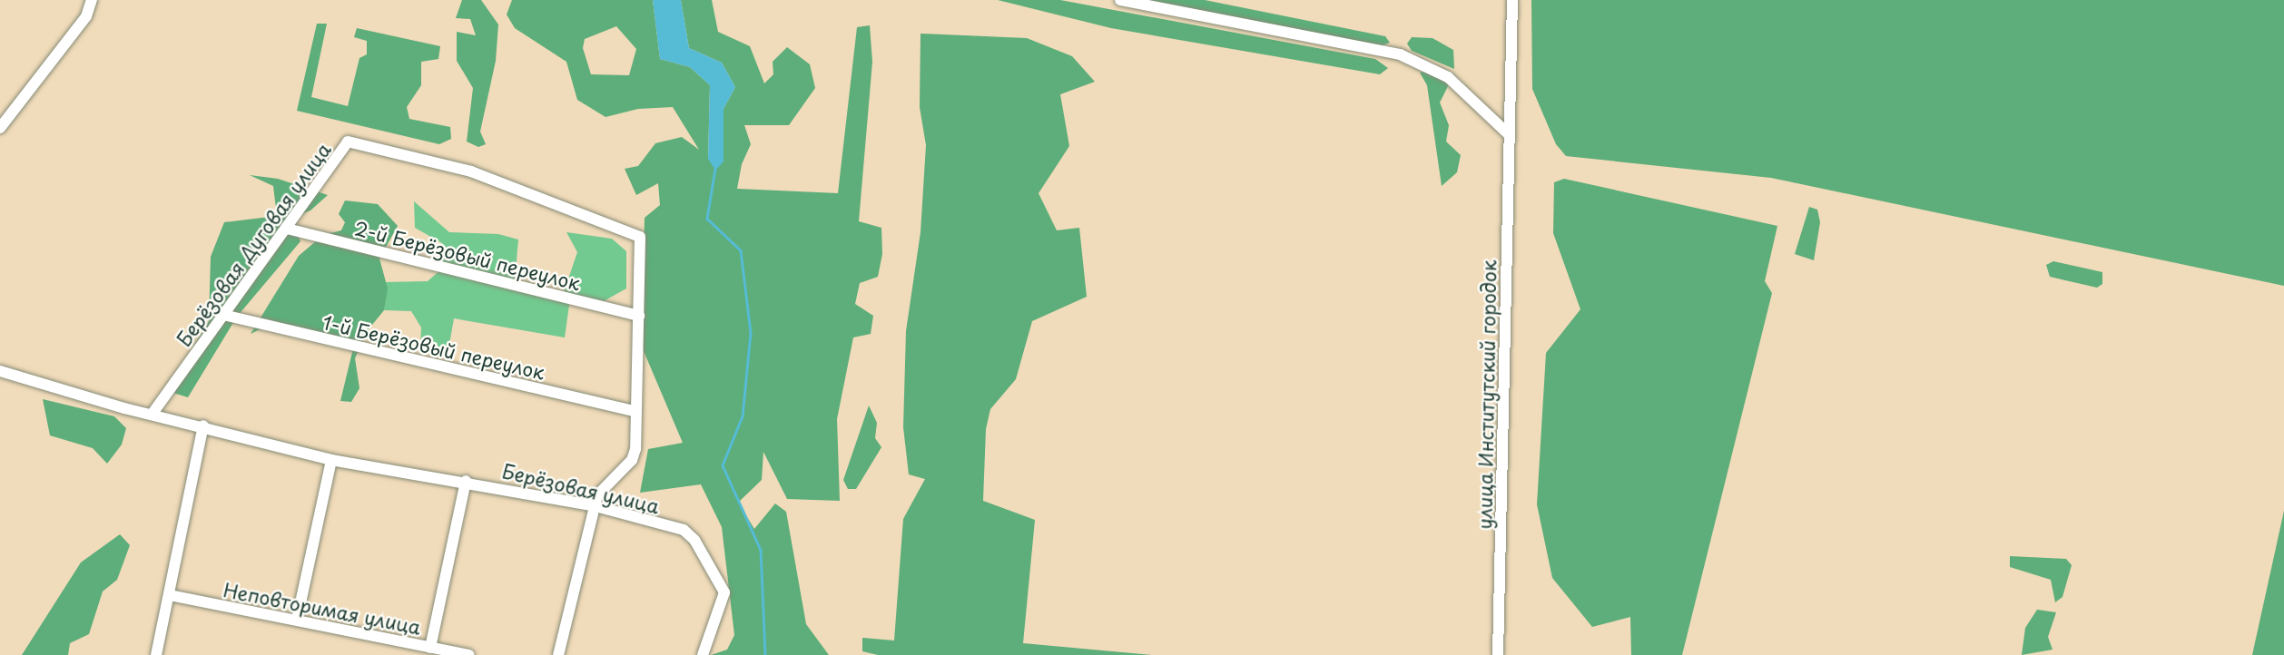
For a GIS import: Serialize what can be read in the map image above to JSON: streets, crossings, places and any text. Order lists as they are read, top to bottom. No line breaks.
{"streets":{"street":["Берёзовая Дуговая улица","2-й Берёзовый переулок","1-й Берёзовый переулок","улица Институтский городок","Берёзовая улица","Неповторимая улица"]},"crossings":[["Берёзовая Дуговая улица","2-й Берёзовый переулок"],["Берёзовая Дуговая улица","1-й Берёзовый переулок"],["Берёзовая Дуговая улица","Берёзовая улица"]]}
